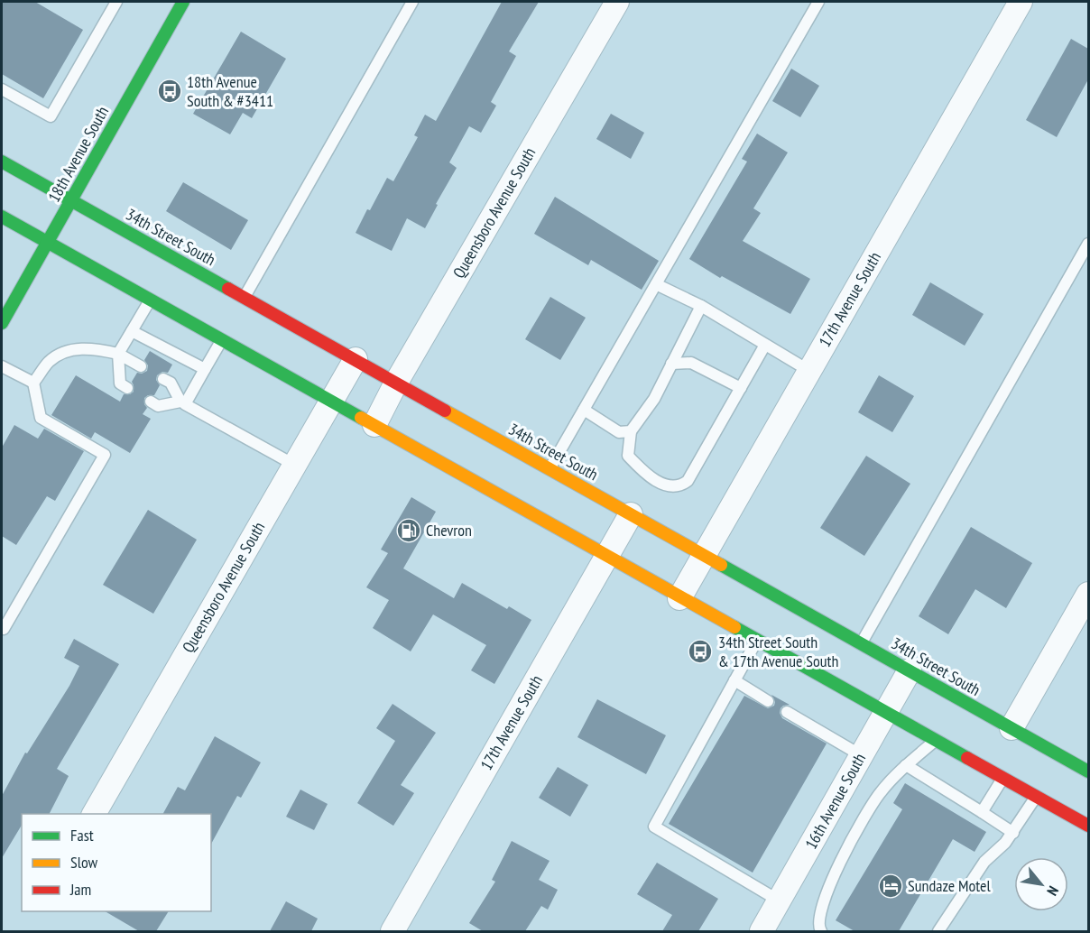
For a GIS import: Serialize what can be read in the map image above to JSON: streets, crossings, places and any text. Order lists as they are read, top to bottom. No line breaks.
{"streets":{"main road":["18th Avenue South","34th Street South"],"street":["Queensboro Avenue South","17th Avenue South","16th Avenue South"]},"crossings":[["18th Avenue South","34th Street South"],["Queensboro Avenue South","34th Street South"],["34th Street South","17th Avenue South"],["34th Street South","16th Avenue South"]],"places":{"bus stop":["18th Avenue South & #3411","34th Street South & 17th Avenue South"],"fuel station":["Chevron"],"hotel":["Sundaze Motel"]},"legend":["Fast","Slow","Jam"],"north":"bottom right"}
